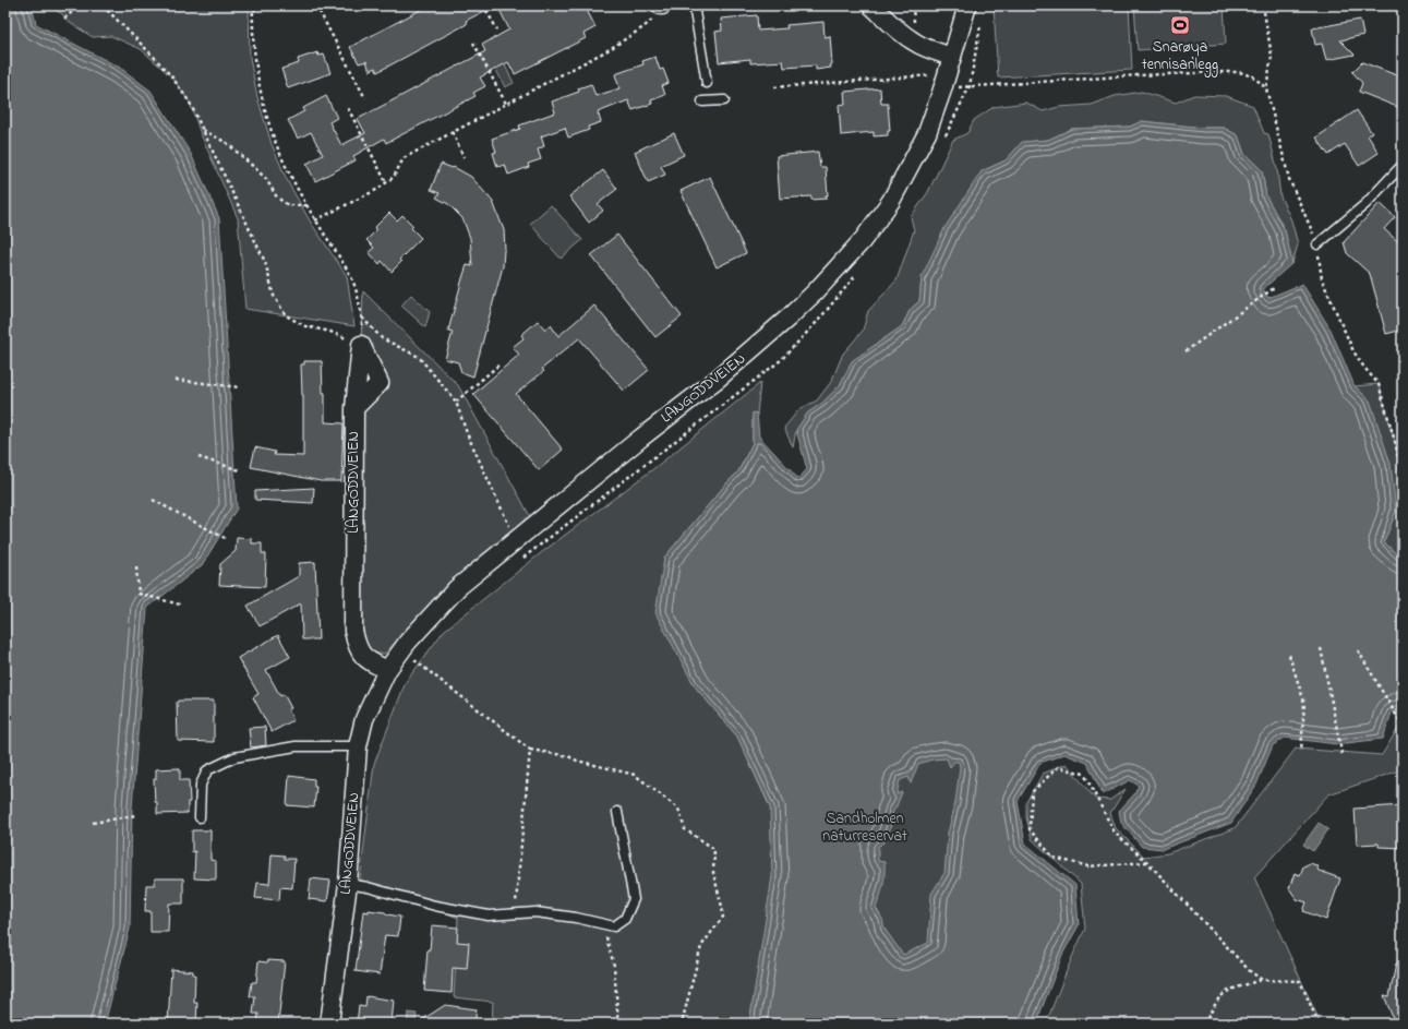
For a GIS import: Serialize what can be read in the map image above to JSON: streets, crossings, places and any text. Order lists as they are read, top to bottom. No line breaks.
{"streets":{"street":["LANGODDVEIEN"]},"parks":["Sandholmen naturreservat"],"places":{"sports":["Snarøya tennisanlegg"]}}
